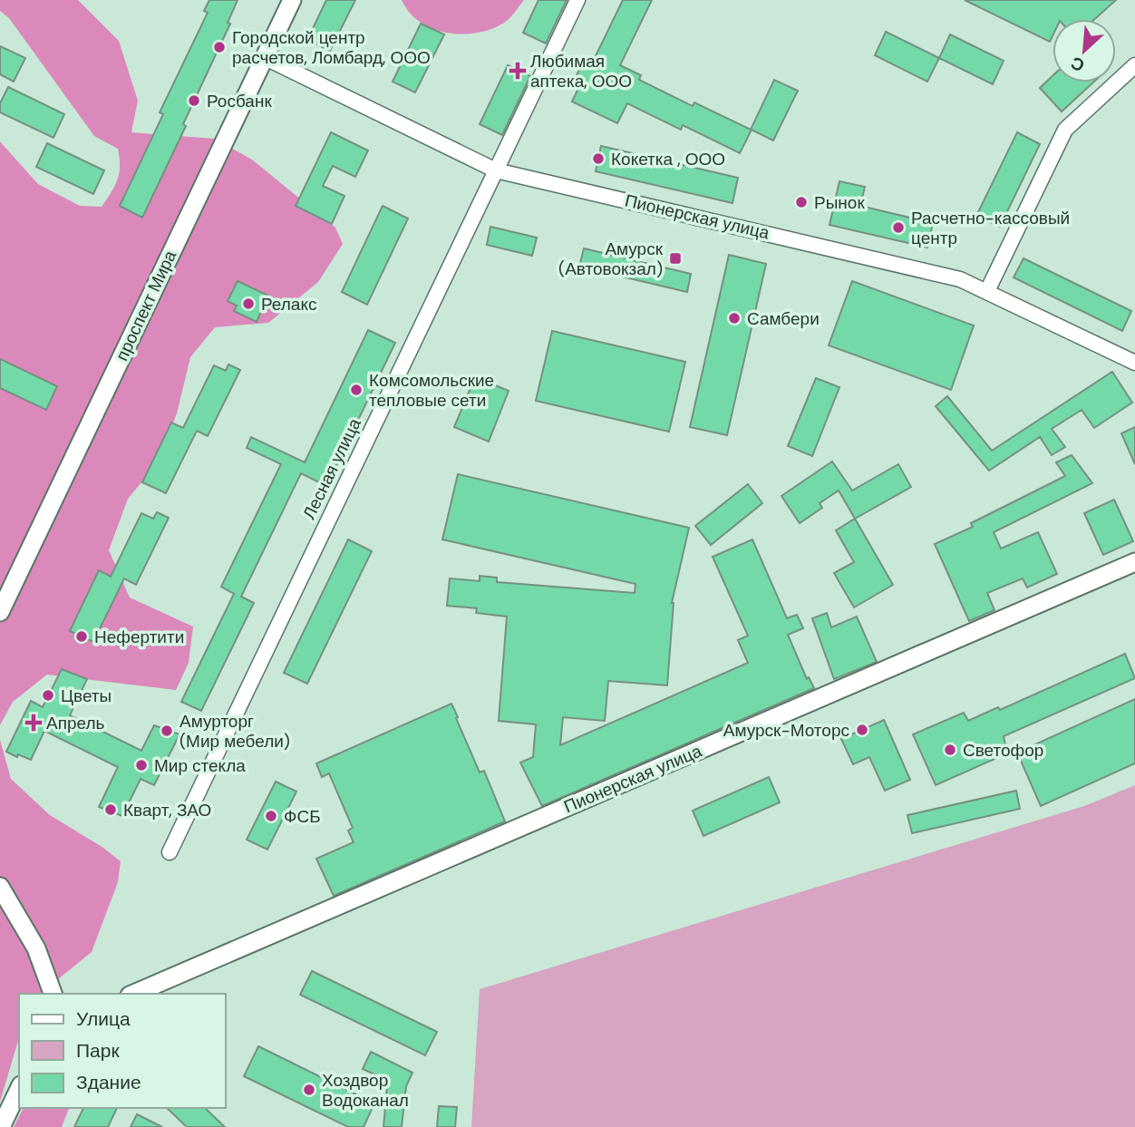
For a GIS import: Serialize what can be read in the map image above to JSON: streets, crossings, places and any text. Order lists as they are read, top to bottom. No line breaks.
{"streets":{"street":["Пионерская улица","проспект Мира","Лесная улица"]},"crossings":[["Пионерская улица","проспект Мира"],["Пионерская улица","Лесная улица"]],"places":{"other":["Городской центр расчетов, Ломбард, ООО","Росбанк","Кокетка , ООО","Рынок","Расчетно-кассовый центр","Релакс","Самбери","Комсомольские тепловые сети","Нефертити","Цветы","Амурск-Моторс","Амурторг (Мир мебели)","Светофор","Мир стекла","Кварт, ЗАО","ФСБ","Хоздвор Водоканал"],"health":["Любимая аптека, ООО","Апрель"],"transit":["Амурск (Автовокзал)"]},"legend":["Улица","Парк","Здание"],"north":"bottom left"}
